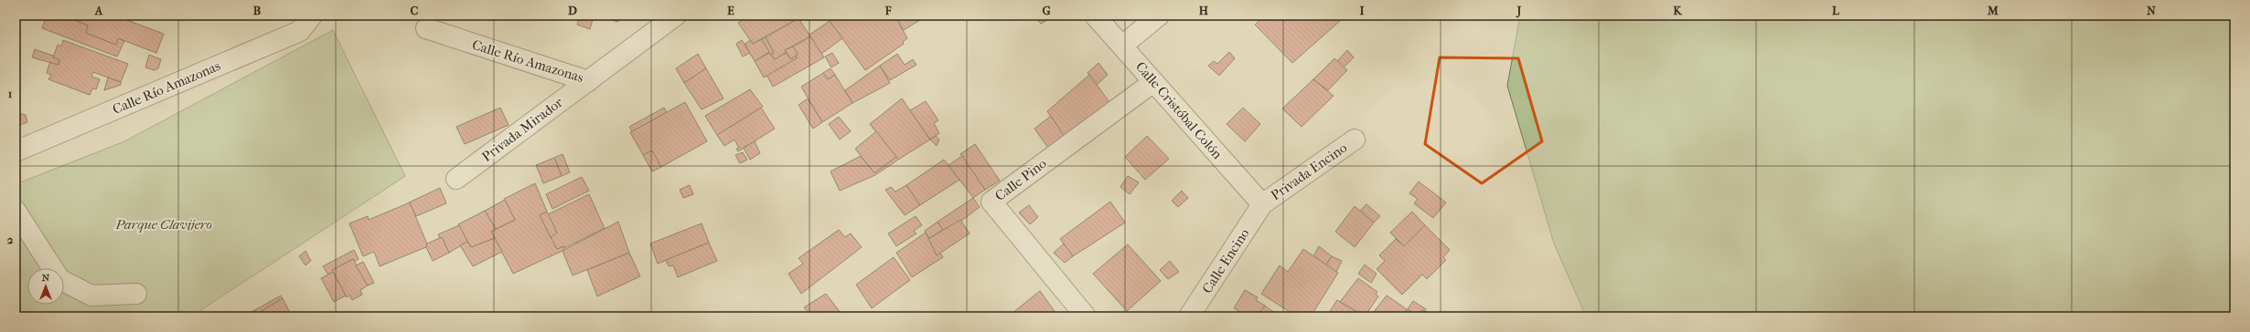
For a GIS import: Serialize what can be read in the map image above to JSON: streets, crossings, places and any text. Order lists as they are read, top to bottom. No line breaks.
{"streets":{"street":["Calle Río Amazonas","Calle Cristóbal Colón","Privada Mirador","Privada Encino","Calle Pino","Calle Encino"]},"crossings":[["Calle Río Amazonas","Privada Mirador"],["Calle Cristóbal Colón","Privada Encino"],["Calle Cristóbal Colón","Calle Pino"],["Calle Cristóbal Colón","Calle Encino"],["Privada Encino","Calle Encino"]],"parks":["Parque Clavijero"],"north":"top","grid":{"columns":["A","B","C","D","E","F","G","H","I","J","K","L","M","N"],"rows":["1","2"]}}
